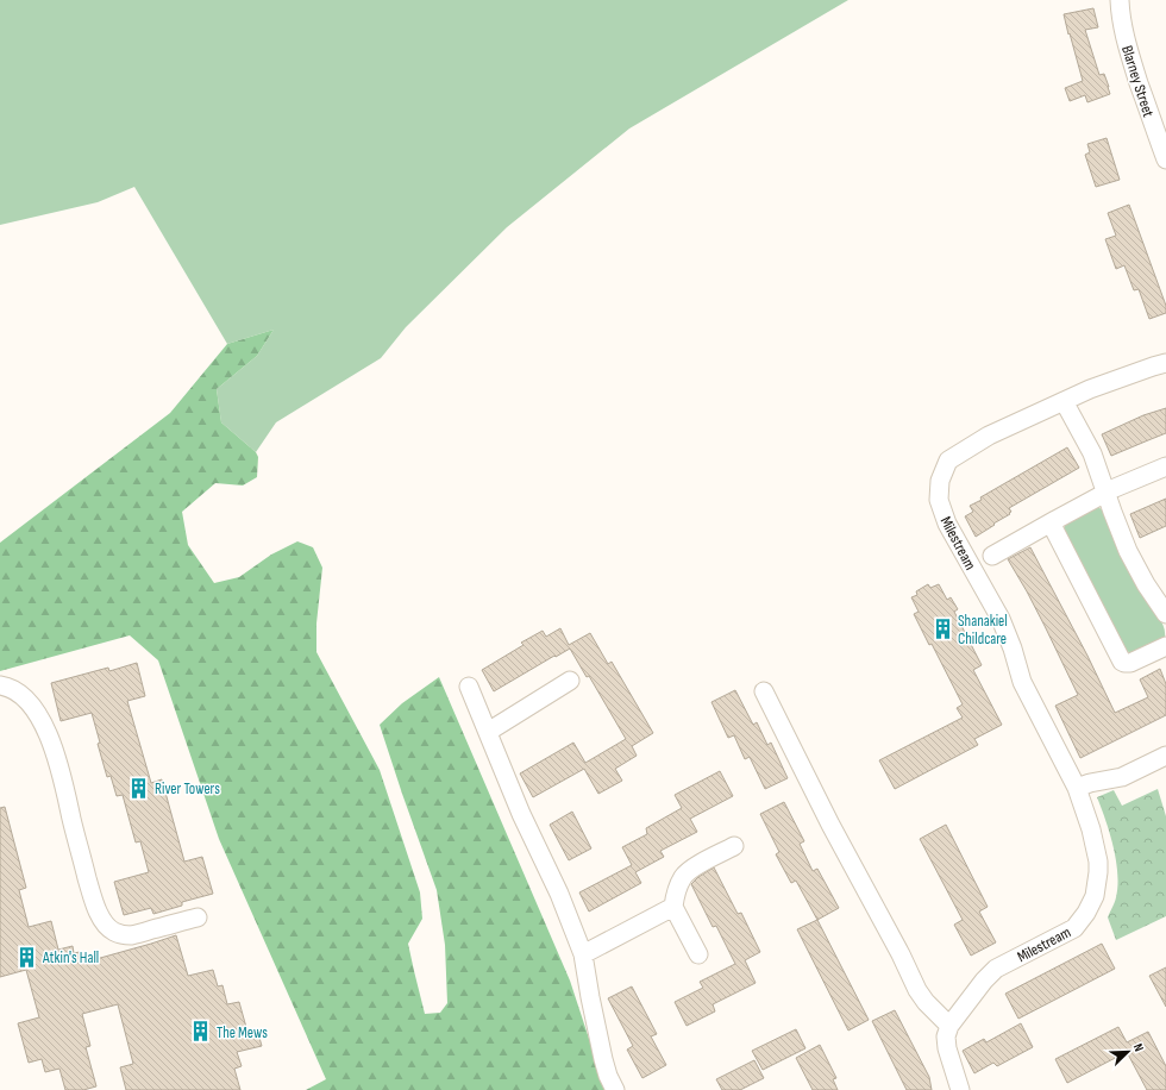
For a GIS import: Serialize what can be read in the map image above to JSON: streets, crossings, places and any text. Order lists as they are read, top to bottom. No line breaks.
{"streets":{"street":["Blarney Street","Milestream"]},"places":{"building":["Shanakiel Childcare","River Towers","Atkin's Hall","The Mews"]},"north":"top right"}
